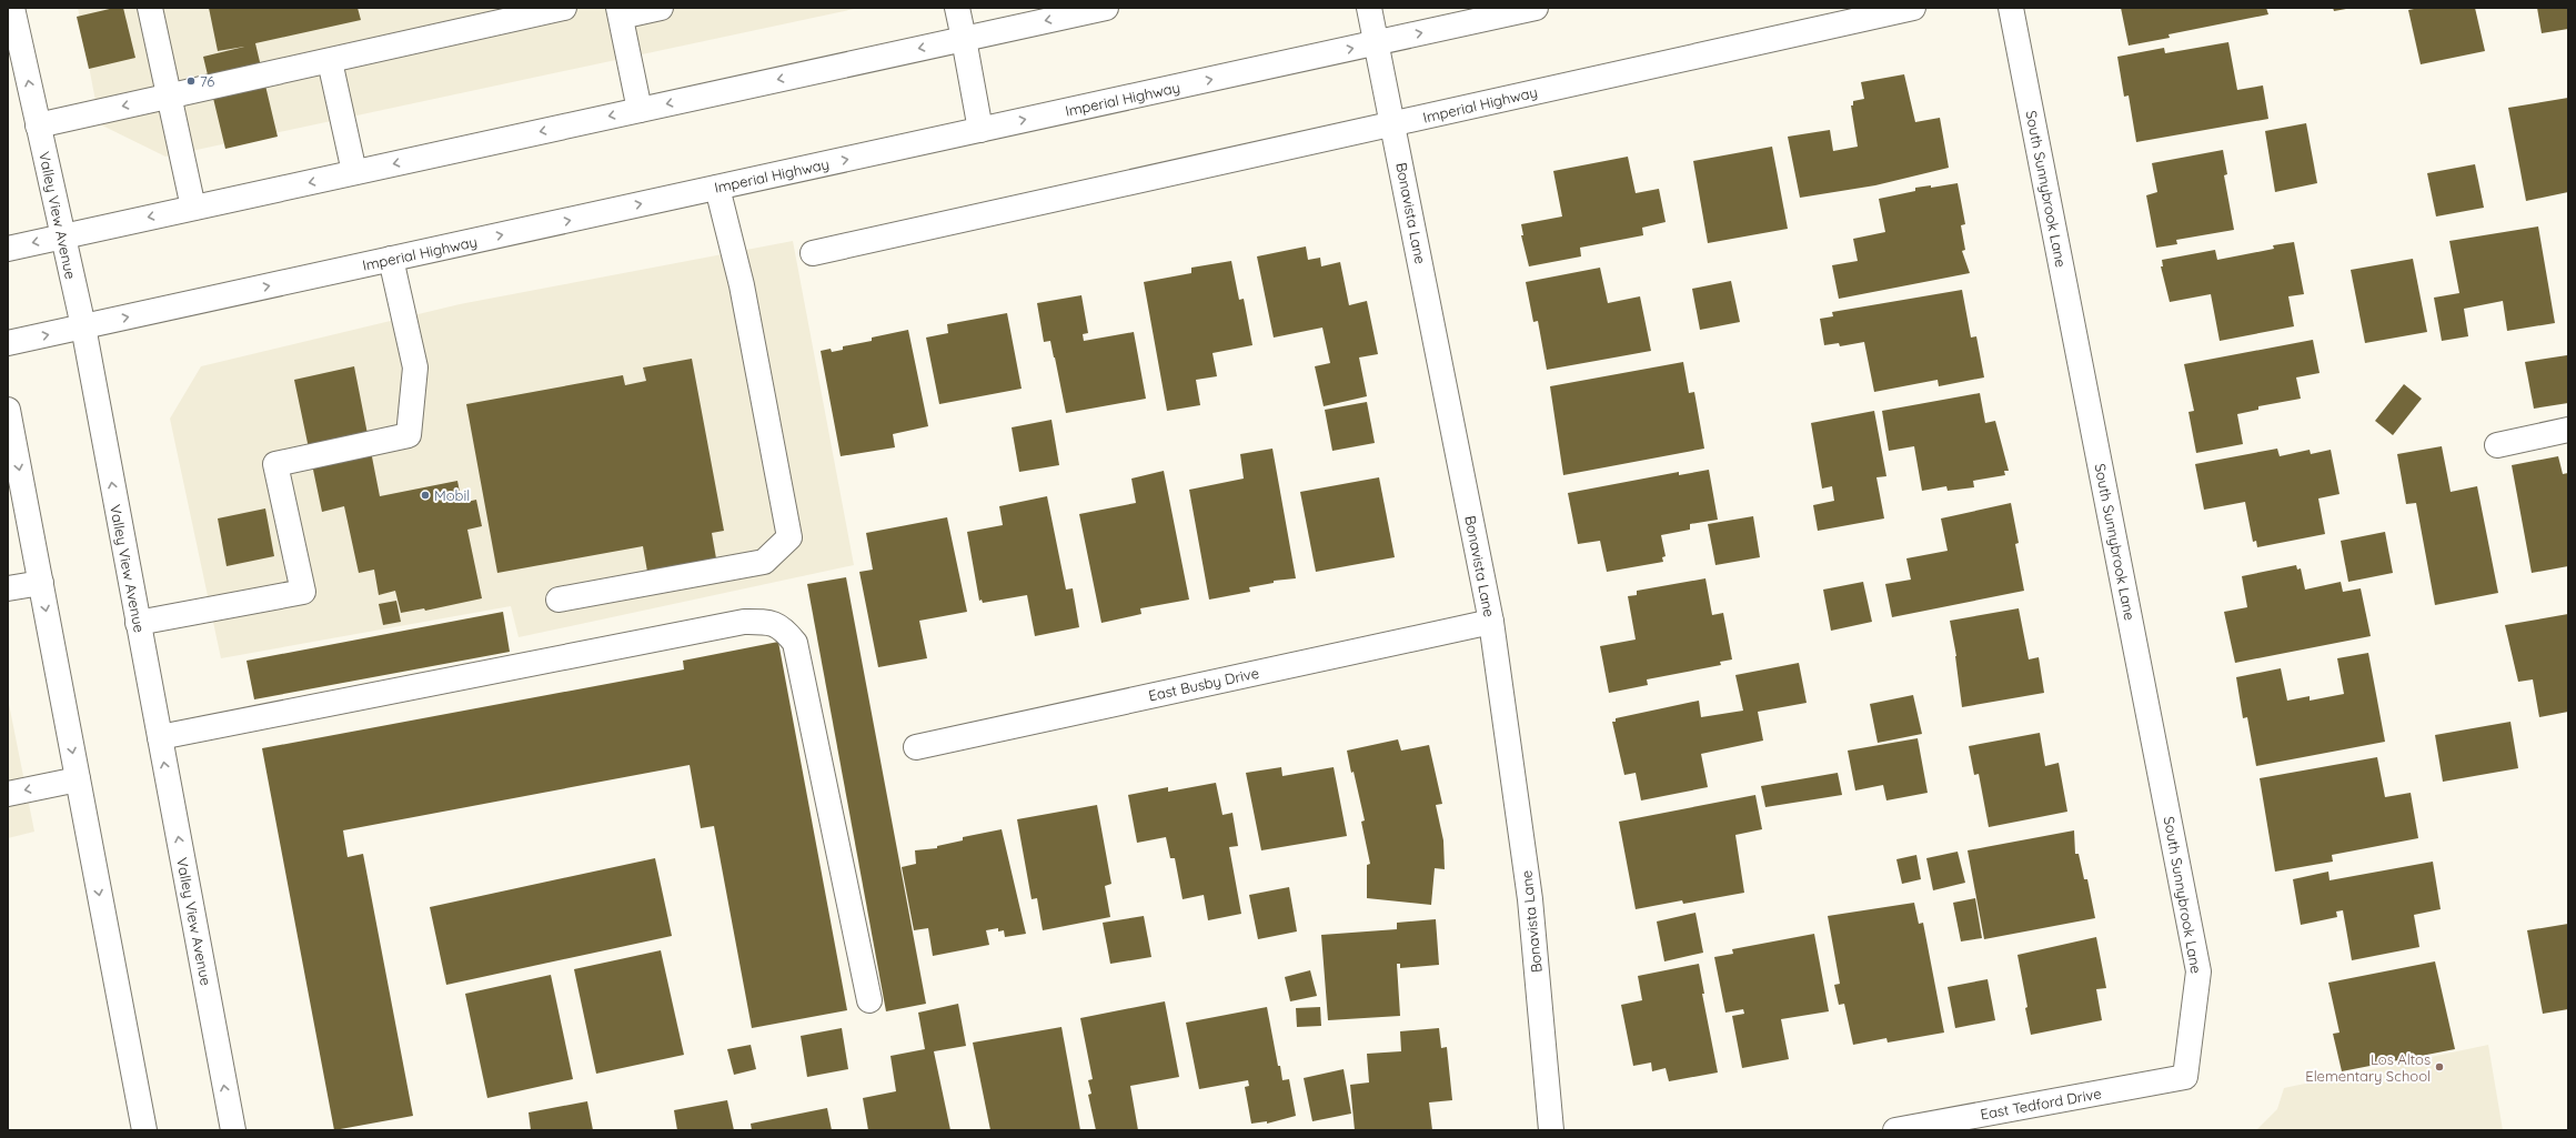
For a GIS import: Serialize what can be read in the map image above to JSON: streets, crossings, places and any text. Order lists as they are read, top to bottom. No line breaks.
{"streets":{"main road":["Imperial Highway","South Sunnybrook Lane","Bonavista Lane","Valley View Avenue","East Busby Drive","East Tedford Drive"]},"crossings":[["Imperial Highway","Bonavista Lane"],["Imperial Highway","Valley View Avenue"],["South Sunnybrook Lane","East Tedford Drive"],["Bonavista Lane","East Busby Drive"]],"places":["76","Mobil","Los Altos Elementary School"]}
